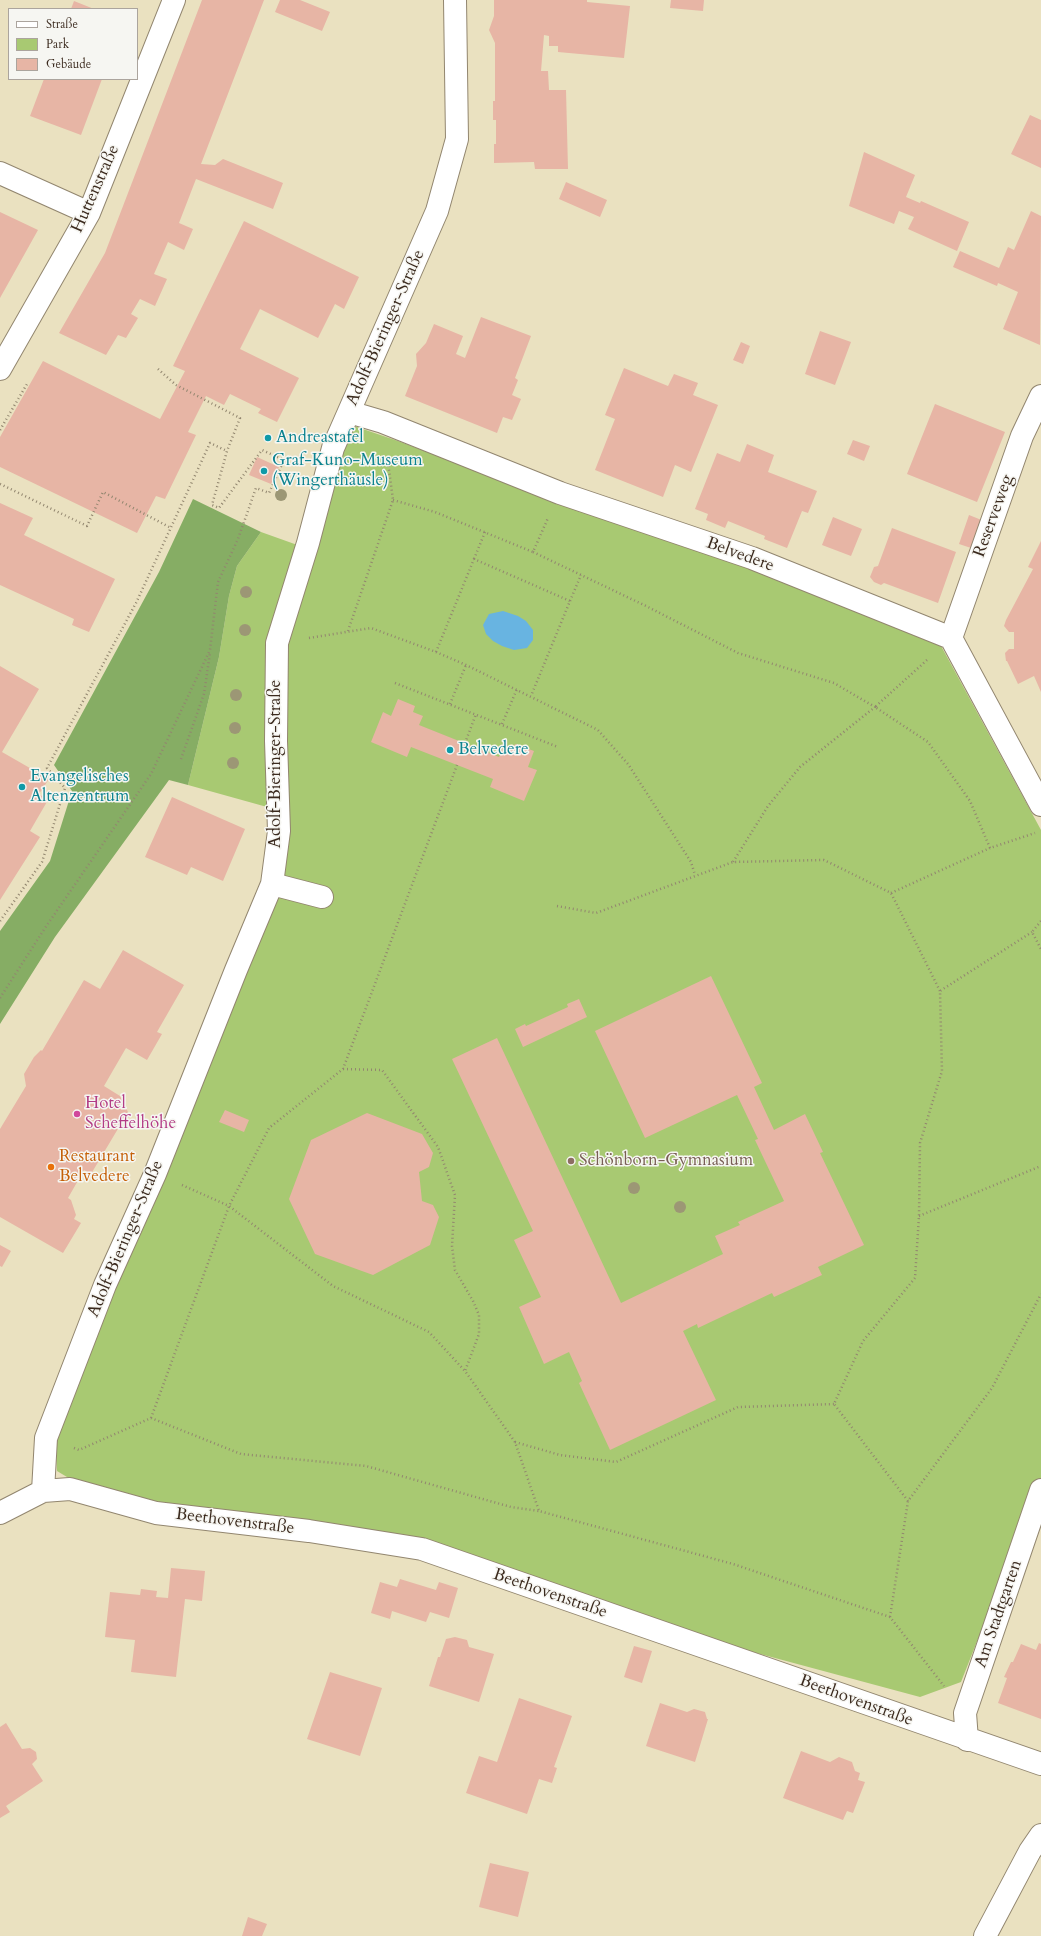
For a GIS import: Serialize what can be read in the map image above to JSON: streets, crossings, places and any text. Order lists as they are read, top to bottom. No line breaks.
{"streets":{"street":["Huttenstraße","Adolf-Bieringer-Straße","Reserveweg","Belvedere","Beethovenstraße","Am Stadtgarten"]},"crossings":[["Adolf-Bieringer-Straße","Belvedere"],["Adolf-Bieringer-Straße","Beethovenstraße"],["Reserveweg","Belvedere"],["Beethovenstraße","Am Stadtgarten"]],"places":["Andreastafel","Graf-Kuno-Museum (Wingerthäusle)","Belvedere","Evangelisches Altenzentrum","Hotel Scheffelhöhe","Schönborn-Gymnasium","Restaurant Belvedere"],"legend":["Straße","Park","Gebäude"]}
